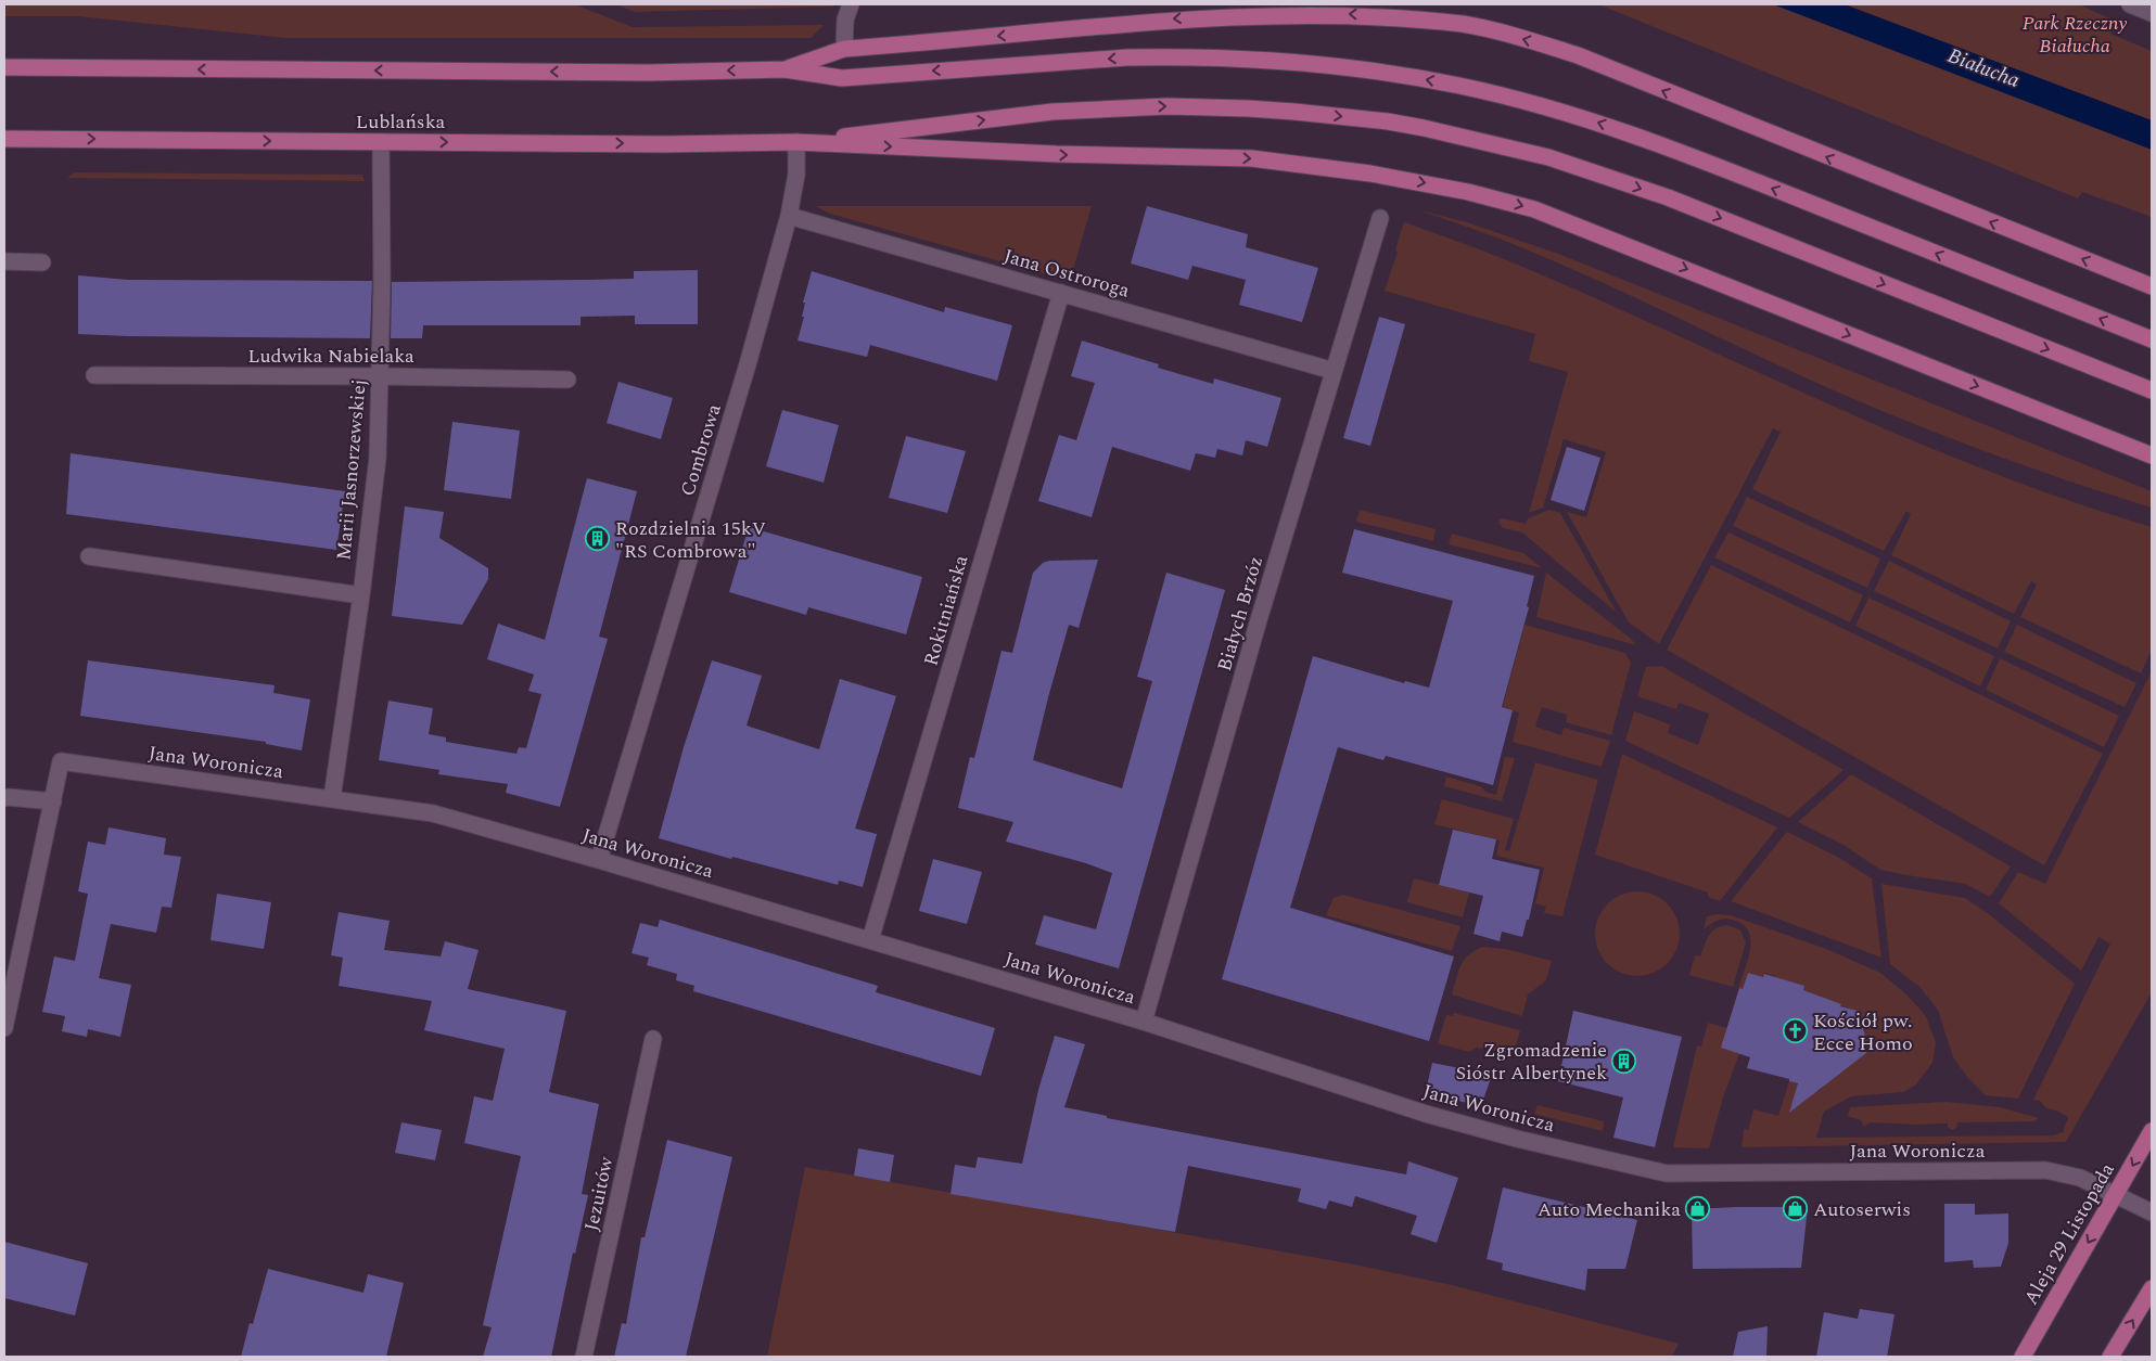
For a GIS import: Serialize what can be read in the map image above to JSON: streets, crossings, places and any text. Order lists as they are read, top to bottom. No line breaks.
{"streets":{"main road":["Lublańska","Aleja 29 Listopada"],"street":["Jana Ostroroga","Ludwika Nabielaka","Combrowa","Marii Jasnorzewskiej","Rokitniańska","Białych Brzóz","Jana Woronicza","Jezuitów"]},"crossings":[["Lublańska","Combrowa"],["Lublańska","Marii Jasnorzewskiej"],["Jana Ostroroga","Combrowa"],["Jana Ostroroga","Rokitniańska"],["Jana Ostroroga","Białych Brzóz"],["Ludwika Nabielaka","Marii Jasnorzewskiej"],["Combrowa","Jana Woronicza"],["Marii Jasnorzewskiej","Jana Woronicza"],["Rokitniańska","Jana Woronicza"],["Białych Brzóz","Jana Woronicza"],["Jana Woronicza","Aleja 29 Listopada"]],"water":["Białucha"],"parks":["Park Rzeczny Białucha"],"places":{"building":["Rozdzielnia 15kV \"RS Combrowa\"","Zgromadzenie Sióstr Albertynek"],"church":["Kościół pw. Ecce Homo"],"shop":["Auto Mechanika","Autoserwis"]}}
